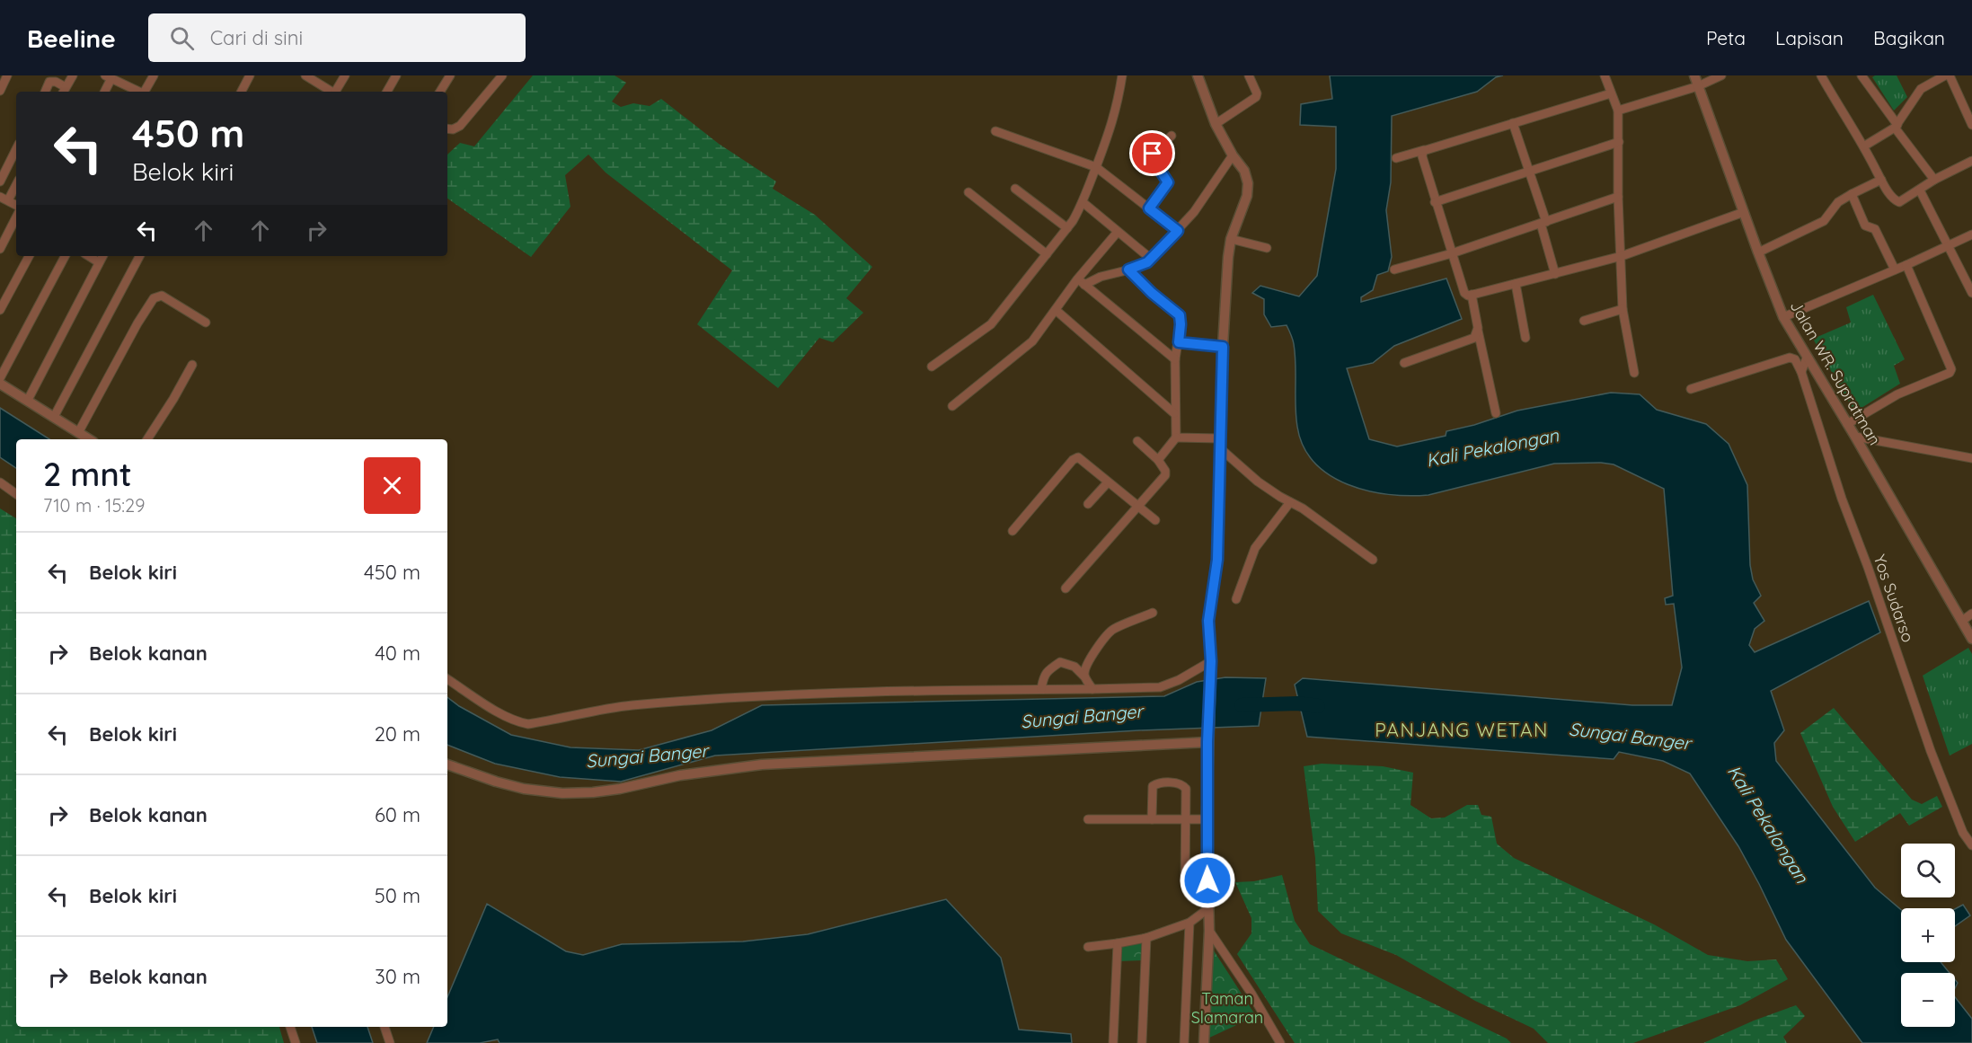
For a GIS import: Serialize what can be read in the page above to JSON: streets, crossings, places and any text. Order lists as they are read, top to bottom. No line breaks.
{"streets":{"street":["Jalan WR. Supratman","Yos Sudarso"]},"districts":["PANJANG WETAN"],"water":["Kali Pekalongan","Sungai Banger"],"parks":["Taman Slamaran"],"page":{"header":"Beeline","search":"Cari di sini","nav":["Peta","Lapisan","Bagikan"],"turn":["450 m","Belok kiri"],"heading":["2 mnt","710 m · 15:29"],"list":[{"name":"Belok kiri","value":"450 m"},{"name":"Belok kanan","value":"40 m"},{"name":"Belok kiri","value":"20 m"},{"name":"Belok kanan","value":"60 m"},{"name":"Belok kiri","value":"50 m"},{"name":"Belok kanan","value":"30 m"}],"map_buttons":["+","−"]}}
